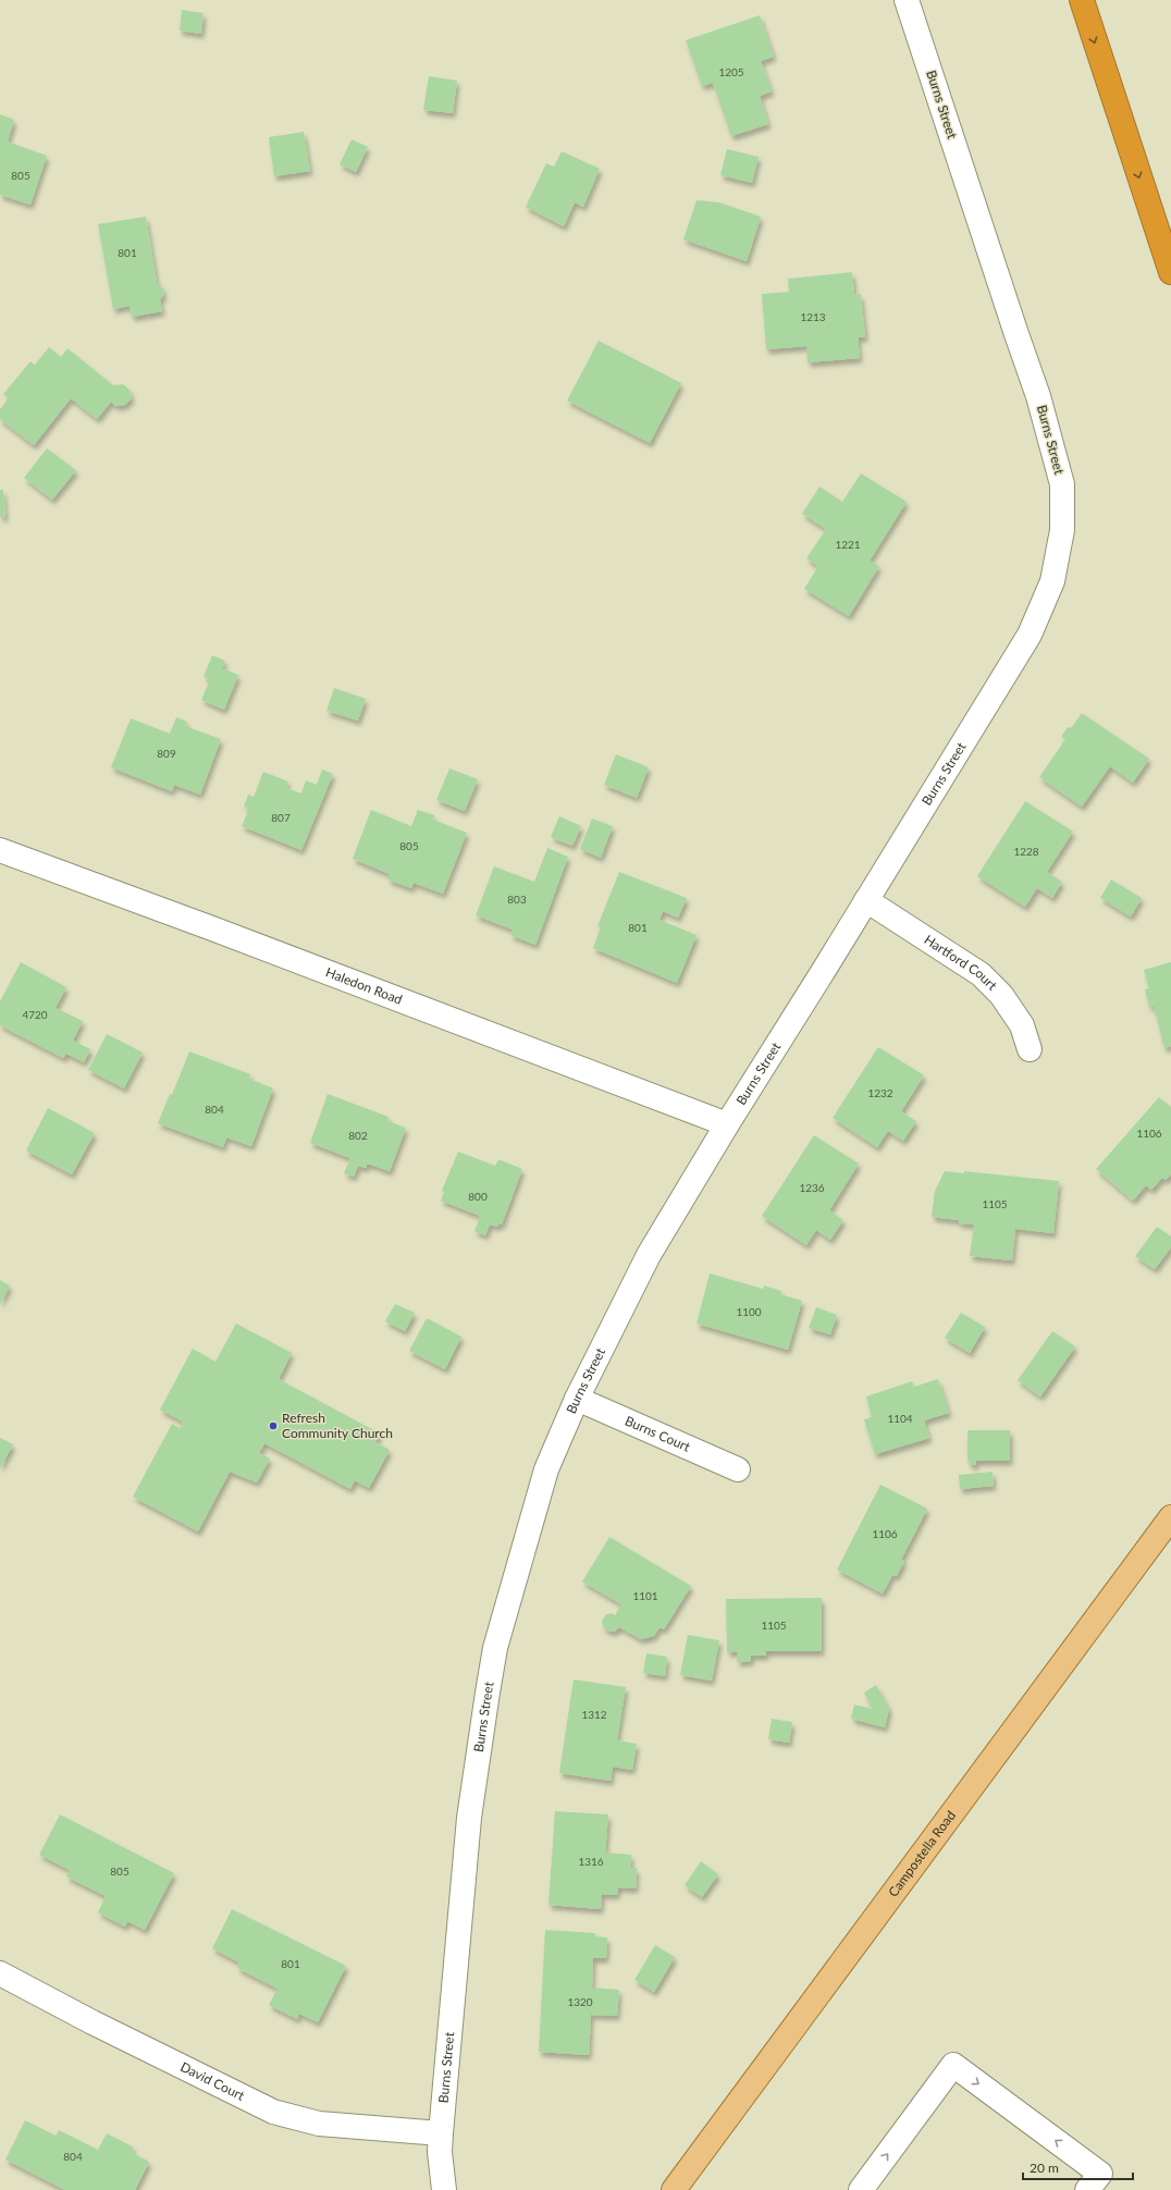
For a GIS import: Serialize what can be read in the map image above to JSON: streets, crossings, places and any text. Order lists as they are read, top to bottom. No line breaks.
{"streets":{"main road":["Campostella Road"],"street":["Burns Street","Hartford Court","Haledon Road","Burns Court","David Court"]},"crossings":[["Burns Street","Hartford Court"],["Burns Street","Haledon Road"],["Burns Street","Burns Court"],["Burns Street","David Court"]],"places":["Refresh Community Church"],"house_numbers":["1205","805","801","1213","1221","809","807","805","1228","803","801","4720","1232","804","1106","802","1236","800","1105","1100","1104","1106","1101","1105","1312","1316","805","801","1320","804"],"scale_bar":"20 m"}
